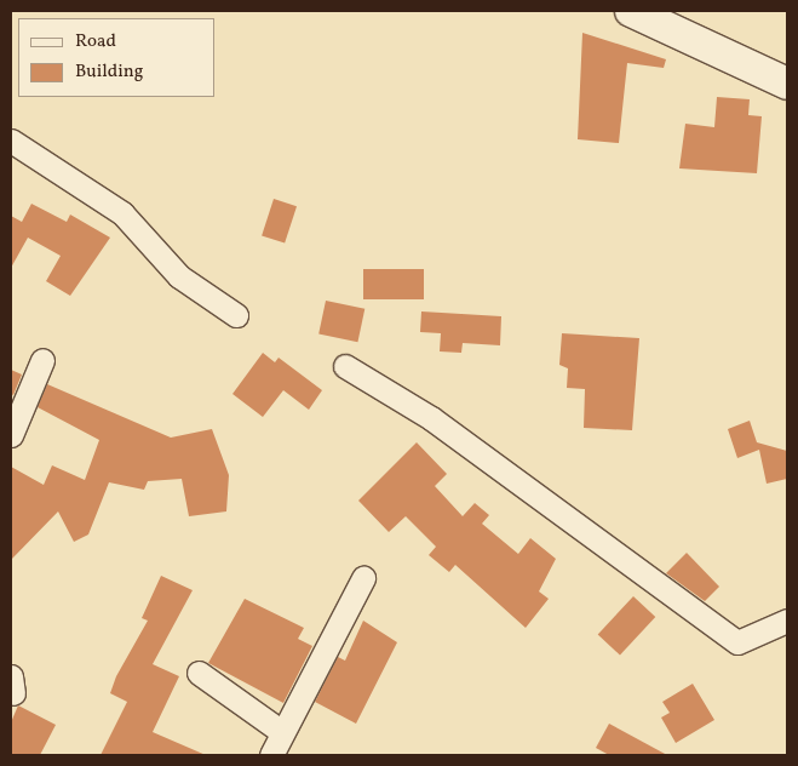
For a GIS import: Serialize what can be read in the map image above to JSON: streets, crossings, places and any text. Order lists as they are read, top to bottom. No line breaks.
{"legend":["Road","Building"]}
